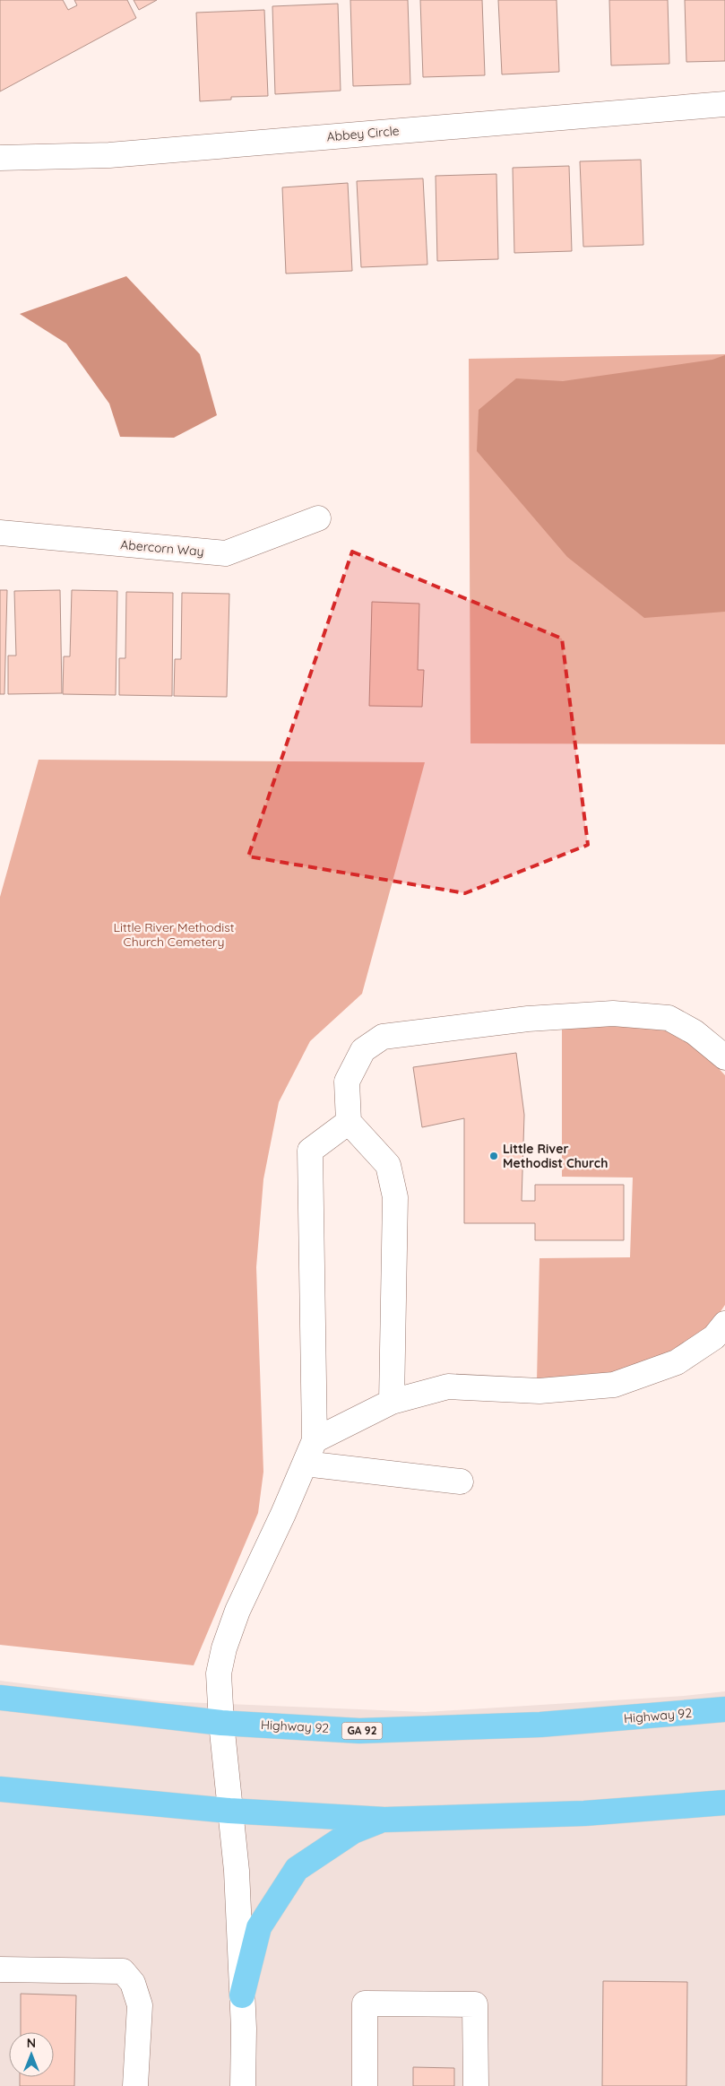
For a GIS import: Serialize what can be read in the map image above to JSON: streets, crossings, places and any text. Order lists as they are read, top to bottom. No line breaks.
{"streets":{"main road":["Highway 92","GA 92"],"street":["Abbey Circle","Abercorn Way"]},"parks":["Little River Methodist Church Cemetery"],"places":["Little River Methodist Church"],"north":"top"}
